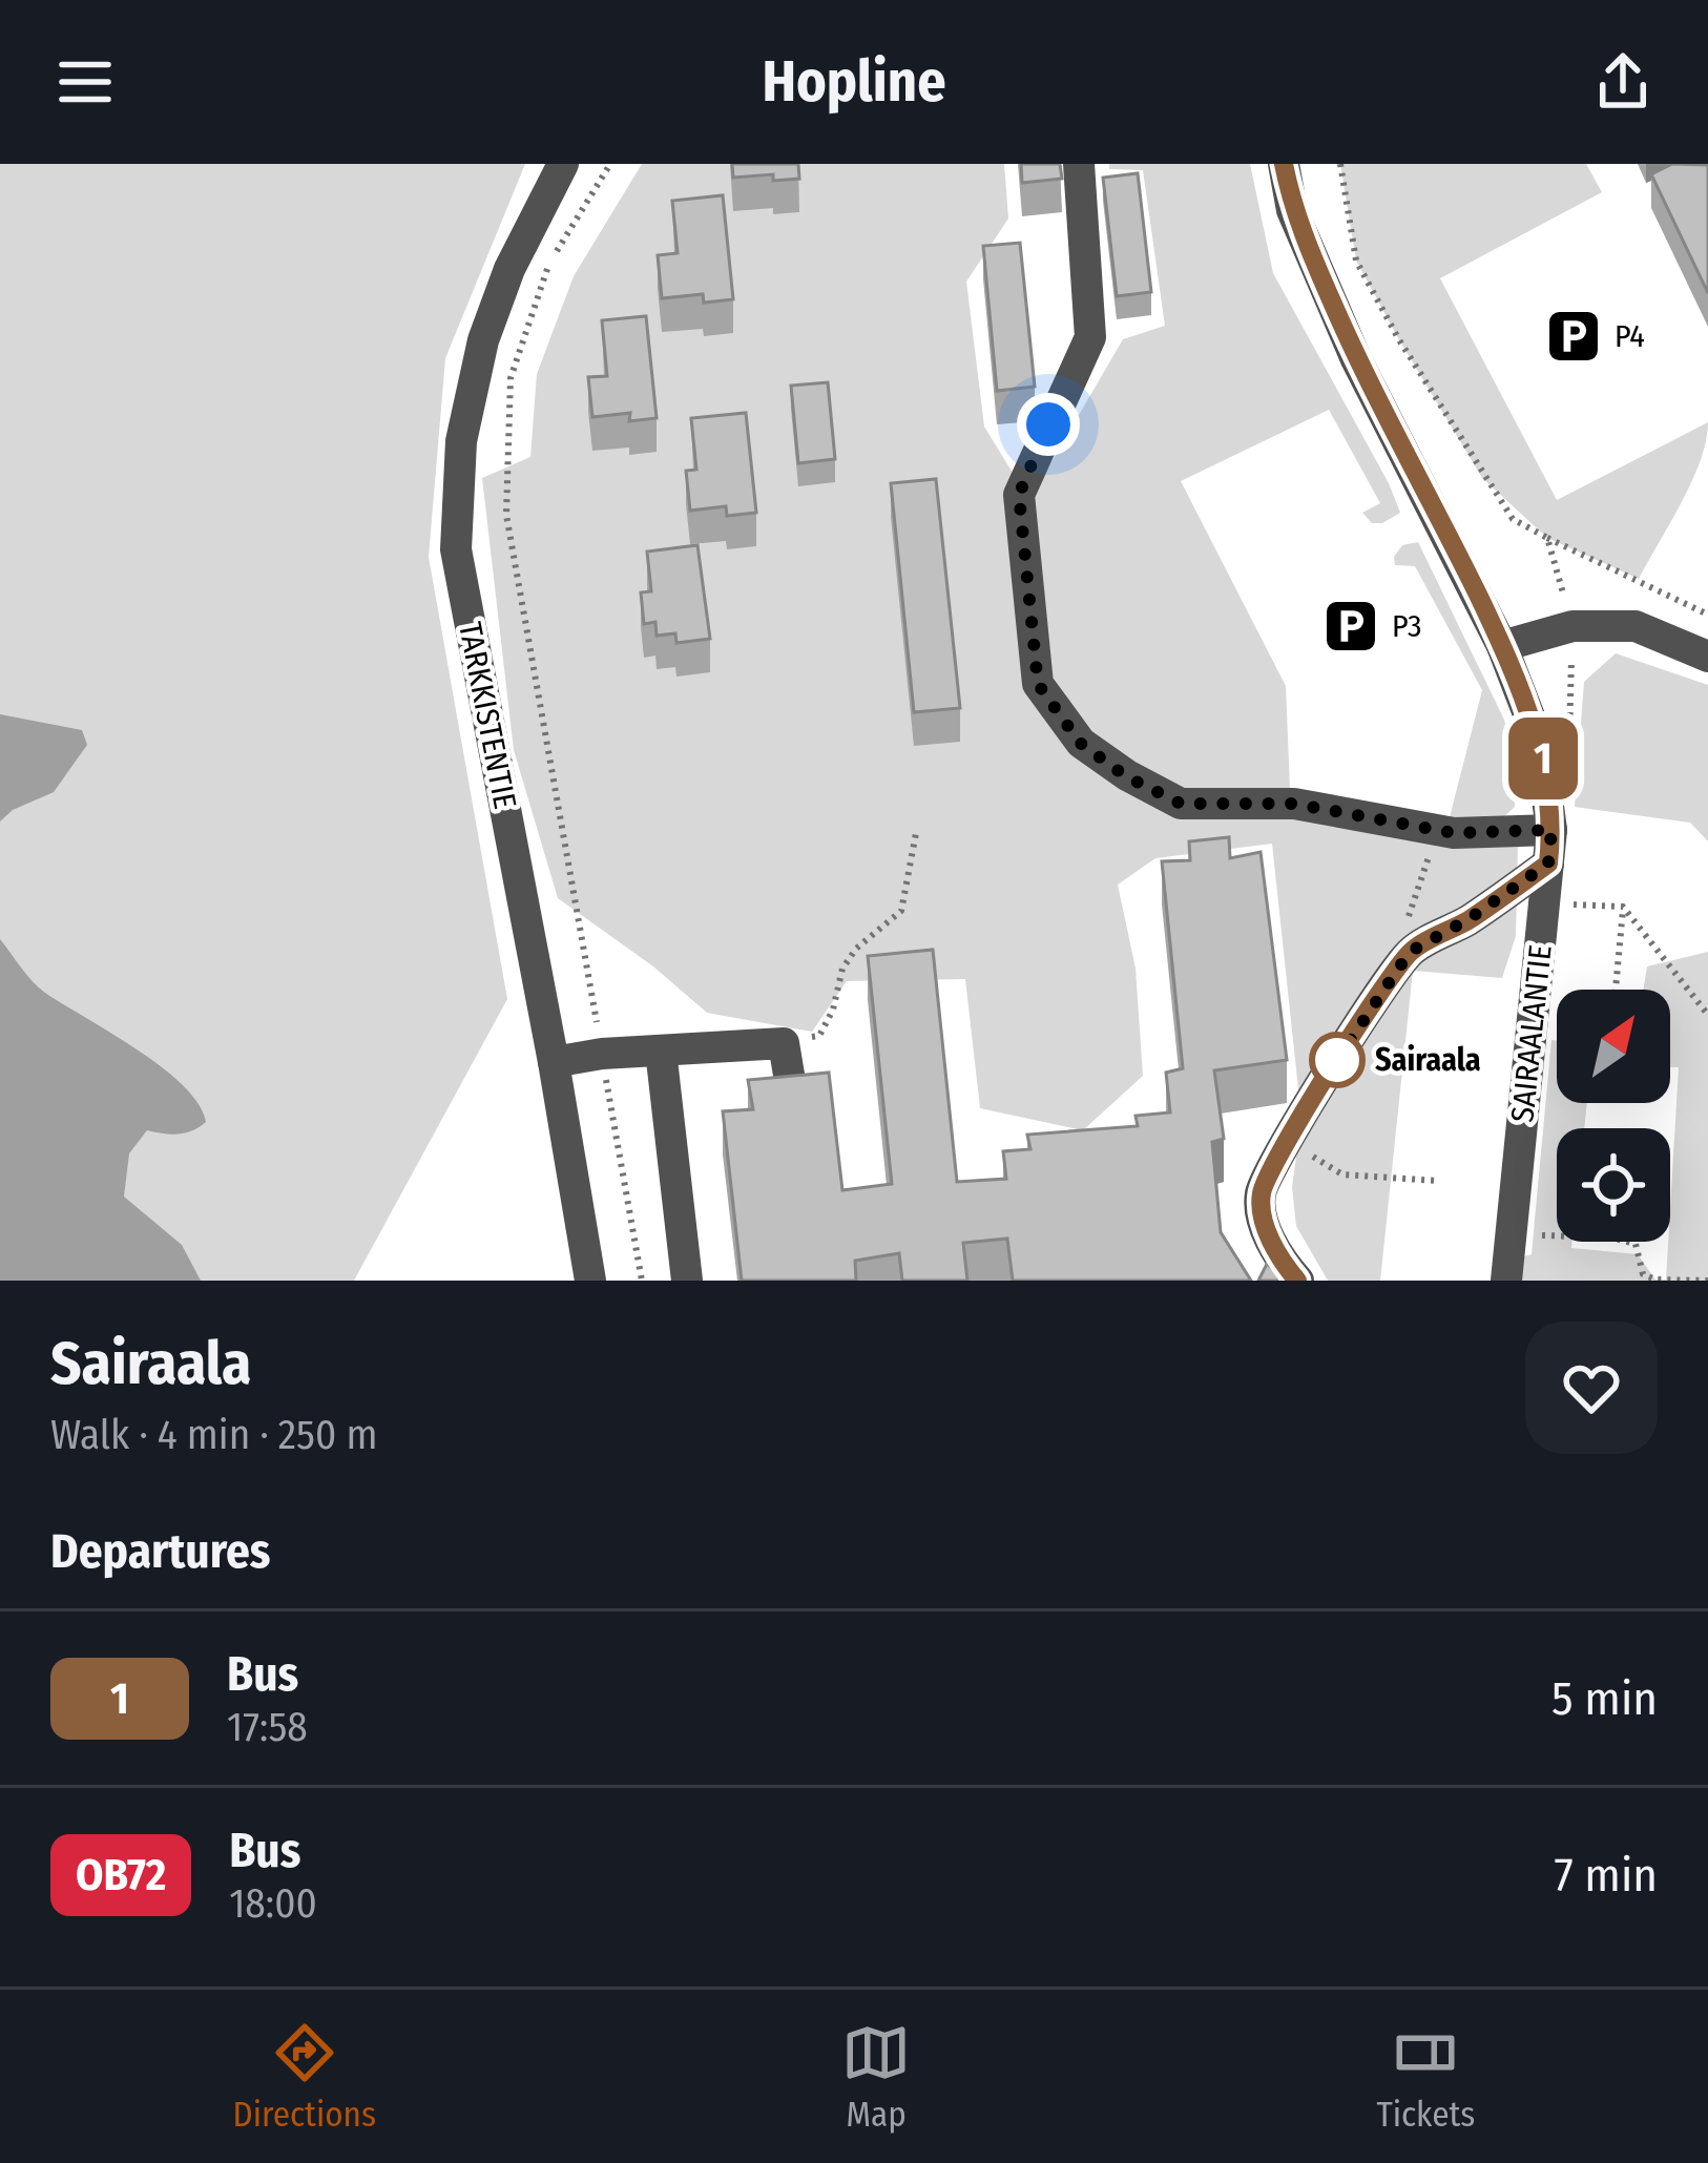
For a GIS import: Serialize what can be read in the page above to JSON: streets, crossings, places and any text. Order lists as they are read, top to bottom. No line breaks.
{"streets":{"street":["TARKKISTENTIE","SAIRAALANTIE"]},"places":{"parking":["P4","P3"],"other":["Sairaala"]},"lines":["bus line 1"],"north":"top right","page":{"header":"Hopline","on_map":"1","heading":[["Sairaala","Walk · 4 min · 250 m"],"Departures"],"list":[{"mark":"1","name":"Bus","note":"17:58","value":"5 min"},{"mark":"OB72","name":"Bus","note":"18:00","value":"7 min"}],"tabs":["Directions","Map","Tickets"]}}
